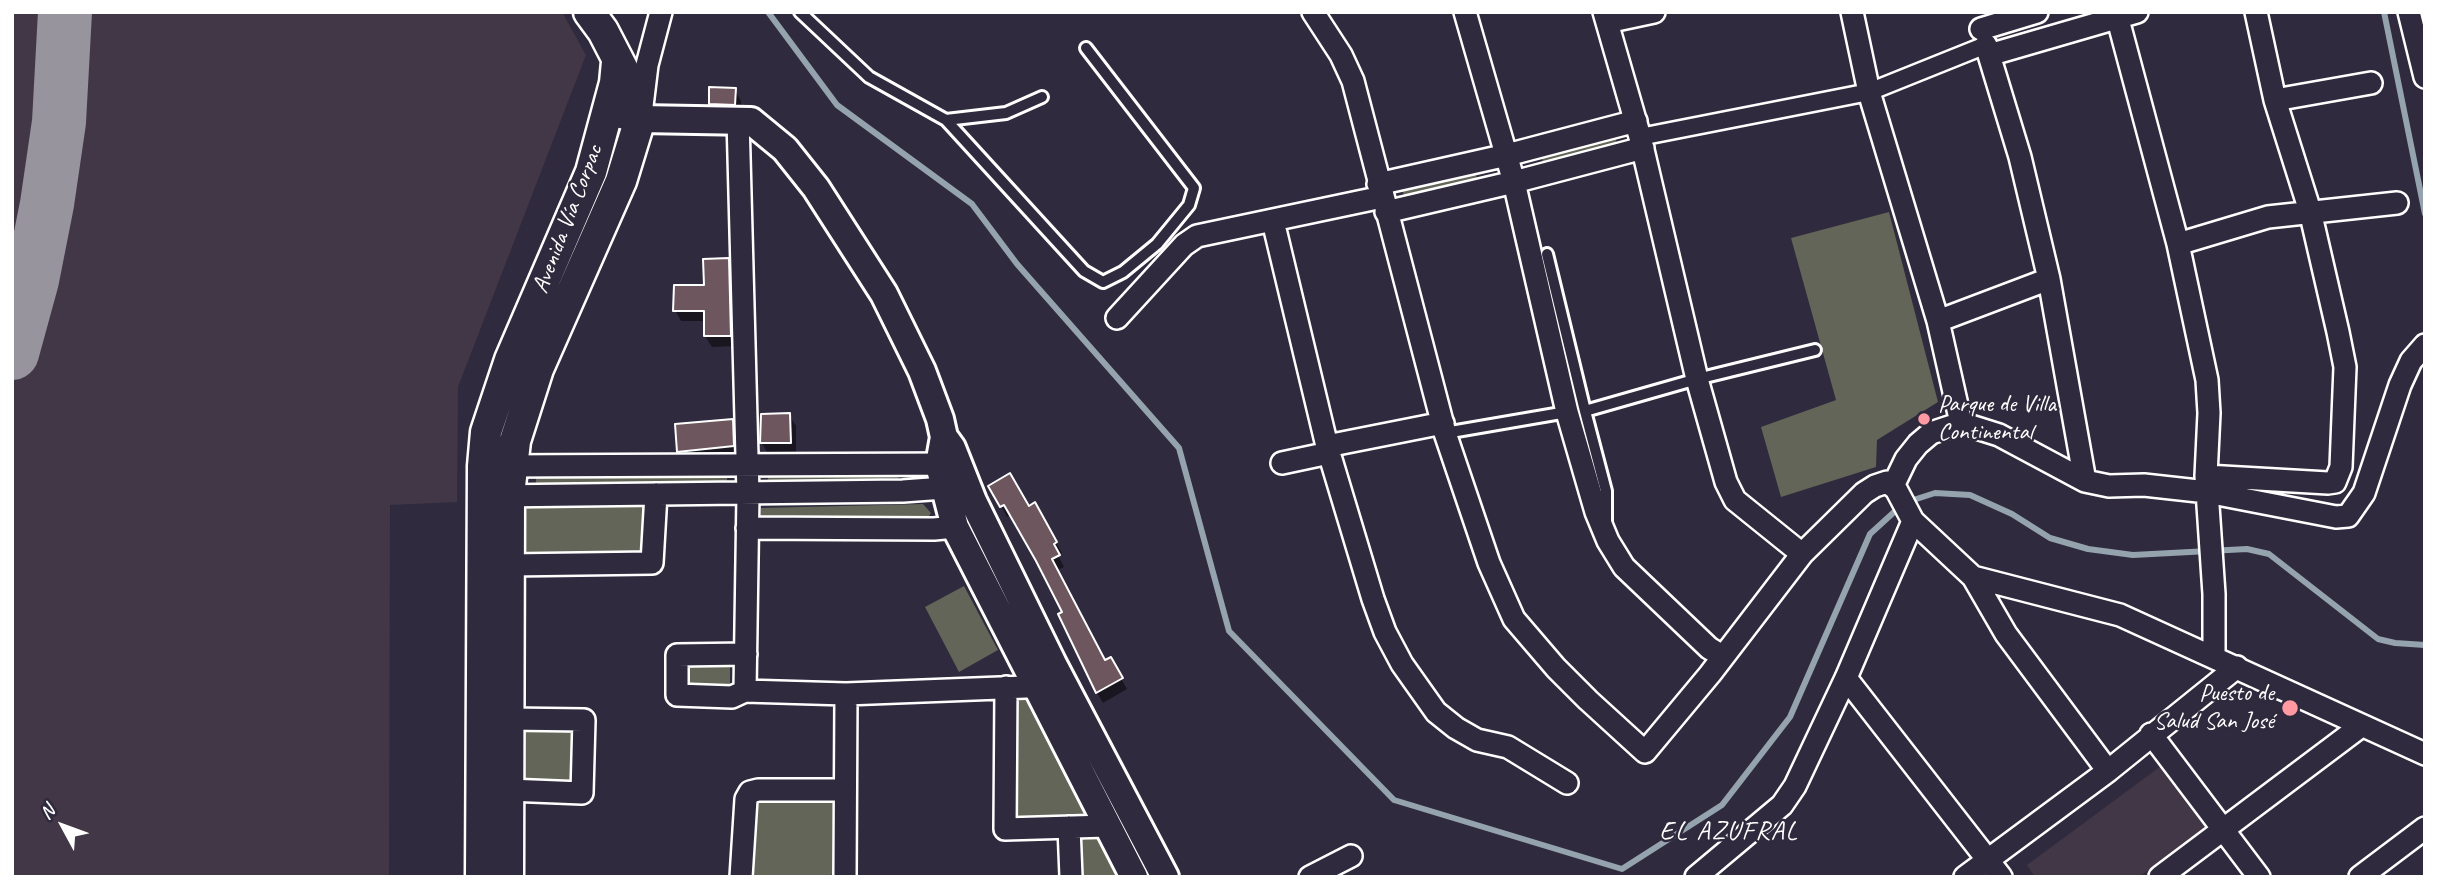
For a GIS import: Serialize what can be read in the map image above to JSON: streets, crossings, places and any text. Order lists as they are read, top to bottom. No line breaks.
{"streets":{"main road":["Avenida Vía Corpac"]},"districts":["EL AZUFRAL"],"places":["Parque de Villa Continental","Puesto de Salud San José"],"north":"top left"}
